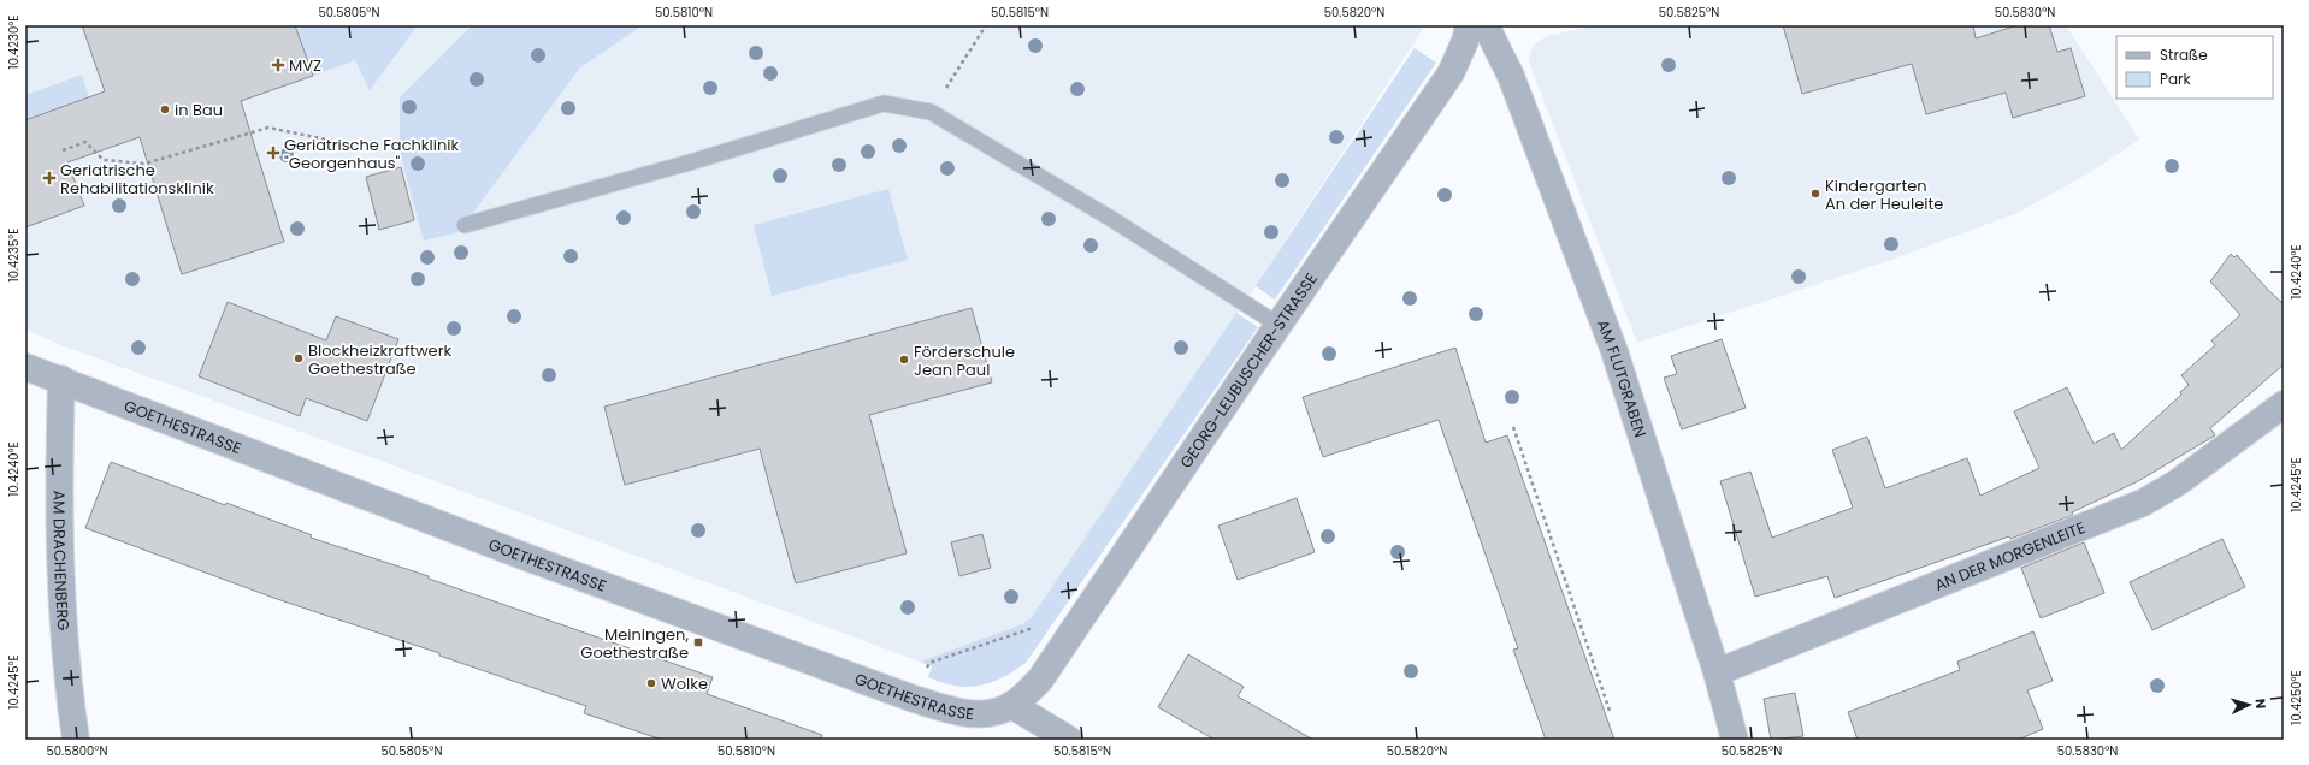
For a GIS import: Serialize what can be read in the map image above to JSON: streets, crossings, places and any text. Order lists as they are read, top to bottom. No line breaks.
{"streets":{"street":["GEORG-LEUBUSCHER-STRASSE","AM FLUTGRABEN","GOETHESTRASSE","AN DER MORGENLEITE","AM DRACHENBERG"]},"crossings":[["GEORG-LEUBUSCHER-STRASSE","GOETHESTRASSE"],["AM FLUTGRABEN","AN DER MORGENLEITE"],["GOETHESTRASSE","AM DRACHENBERG"]],"places":{"health":["MVZ","Geriatrische Fachklinik \"Georgenhaus\"","Geriatrische Rehabilitationsklinik"],"other":["in Bau","Kindergarten An der Heuleite","Blockheizkraftwerk Goethestraße","Förderschule Jean Paul","Wolke"],"transit":["Meiningen, Goethestraße"]},"legend":["Straße","Park"],"north":"right","coordinates":["50.5805°N","50.5810°N","50.5815°N","50.5820°N","50.5825°N","50.5830°N","10.4230°E","10.4235°E","10.4240°E","10.4245°E","10.4250°E","50.5800°N"]}
